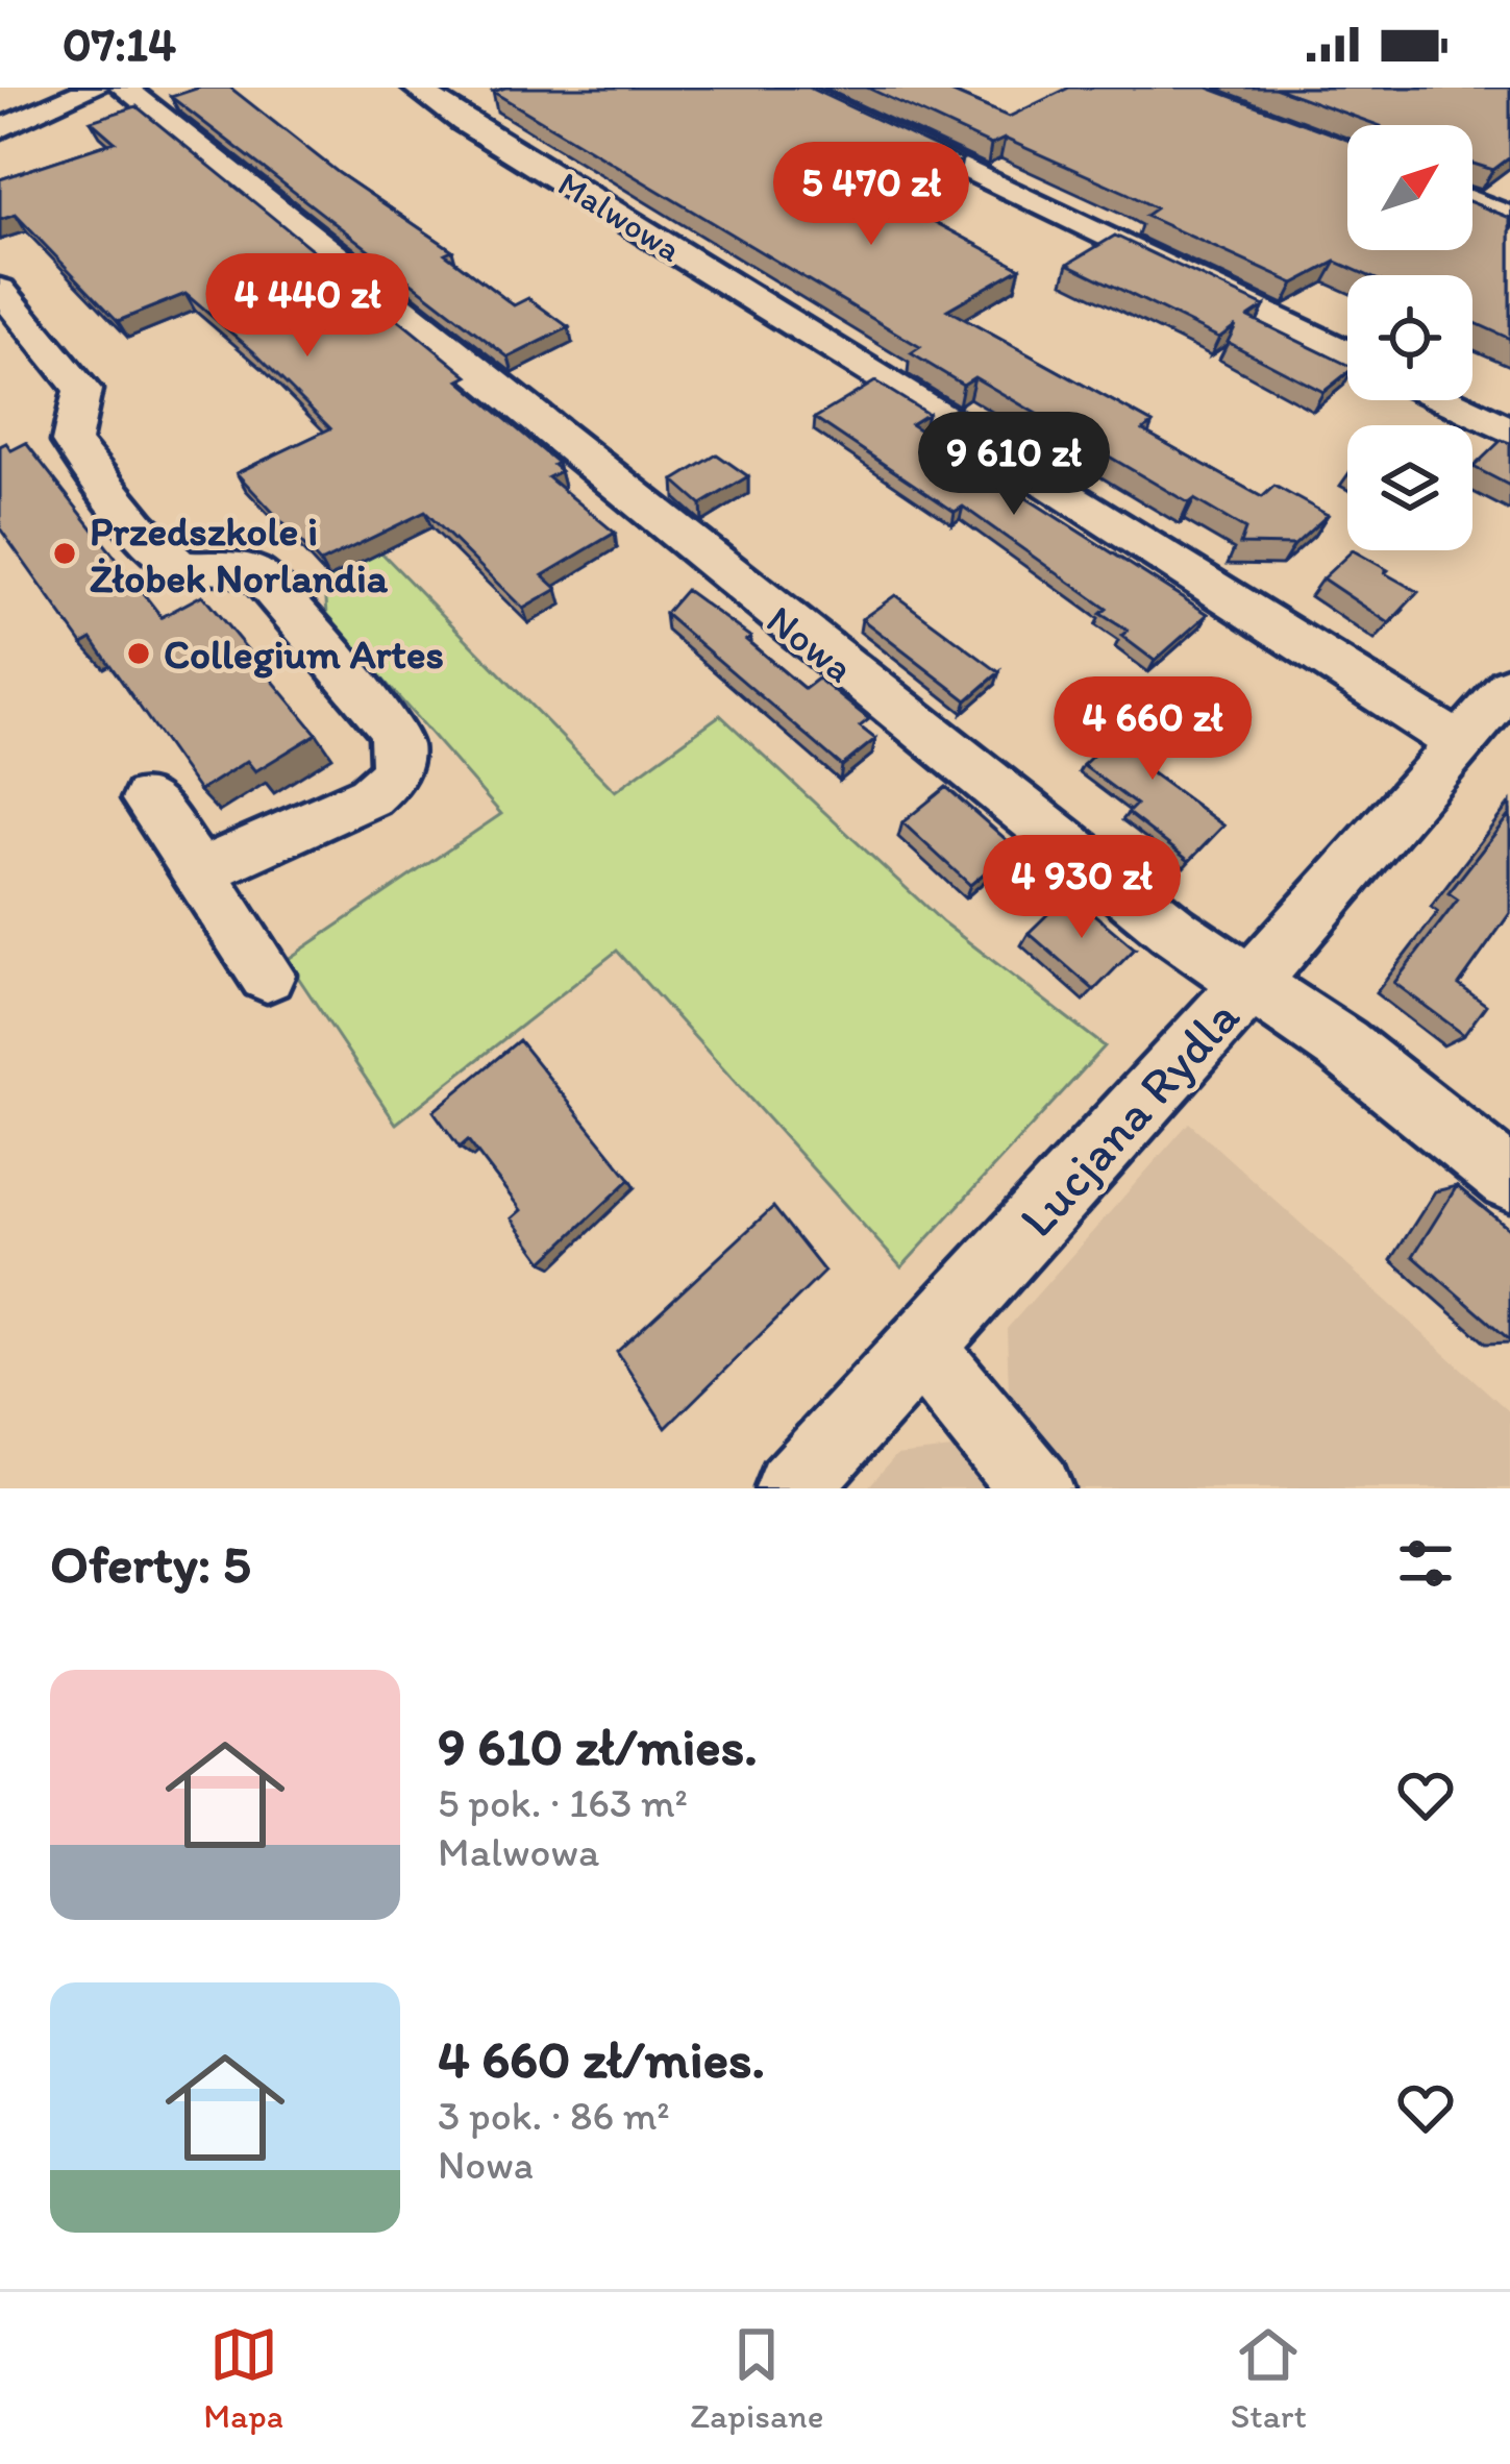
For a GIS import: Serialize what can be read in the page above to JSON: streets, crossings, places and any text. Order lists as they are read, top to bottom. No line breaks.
{"streets":{"street":["Malwowa","Nowa","Lucjana Rydla"]},"crossings":[["Malwowa","Lucjana Rydla"],["Nowa","Lucjana Rydla"]],"places":["Przedszkole i Żłobek Norlandia","Collegium Artes"],"north":"top right","page":{"status":"07:14","price":["5 470 zł","4 440 zł","9 610 zł","4 660 zł","4 930 zł"],"heading":"Oferty: 5","list":[{"name":"9 610 zł/mies.","note":"5 pok. · 163 m² · Malwowa"},{"name":"4 660 zł/mies.","note":"3 pok. · 86 m² · Nowa"}],"tabs":["Mapa","Zapisane","Start"]}}
